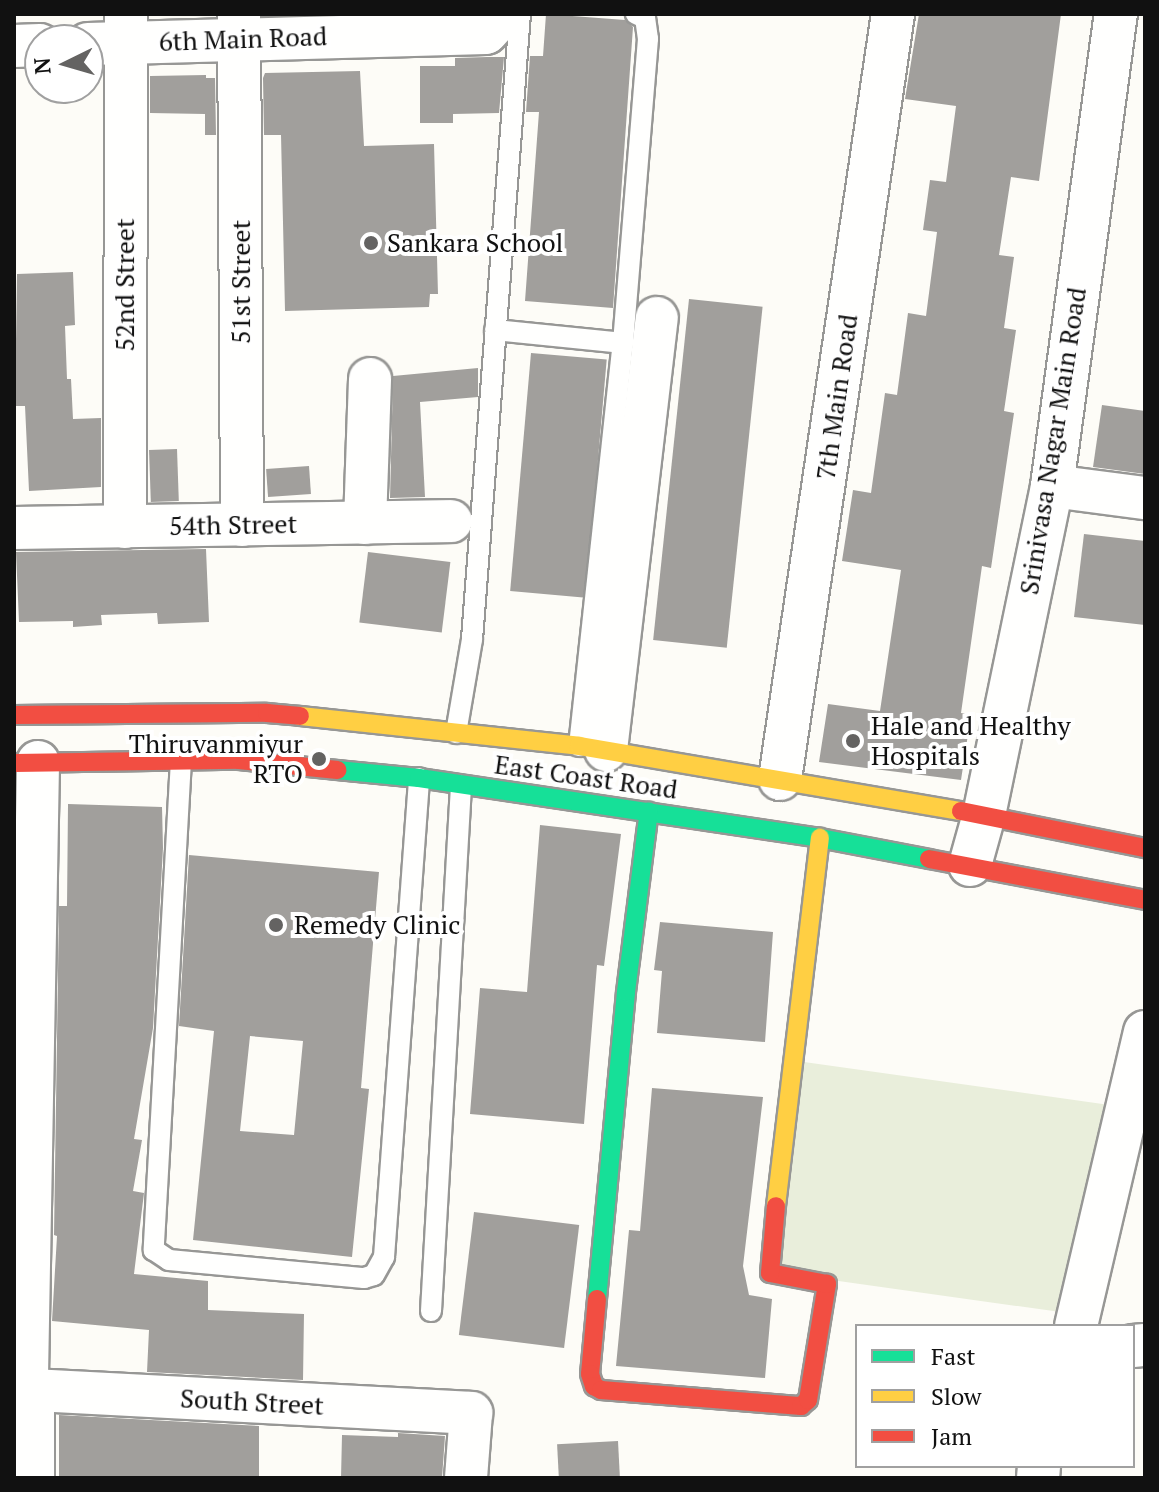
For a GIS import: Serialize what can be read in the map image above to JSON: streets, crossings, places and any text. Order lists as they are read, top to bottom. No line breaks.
{"streets":{"main road":["East Coast Road"],"street":["6th Main Road","51st Street","52nd Street","7th Main Road","Srinivasa Nagar Main Road","54th Street","South Street"]},"crossings":[["6th Main Road","51st Street"],["6th Main Road","52nd Street"],["51st Street","54th Street"],["52nd Street","54th Street"],["7th Main Road","East Coast Road"],["Srinivasa Nagar Main Road","East Coast Road"]],"places":["Sankara School","Hale and Healthy Hospitals","Thiruvanmiyur RTO","Remedy Clinic"],"legend":["Fast","Slow","Jam"],"north":"left"}
